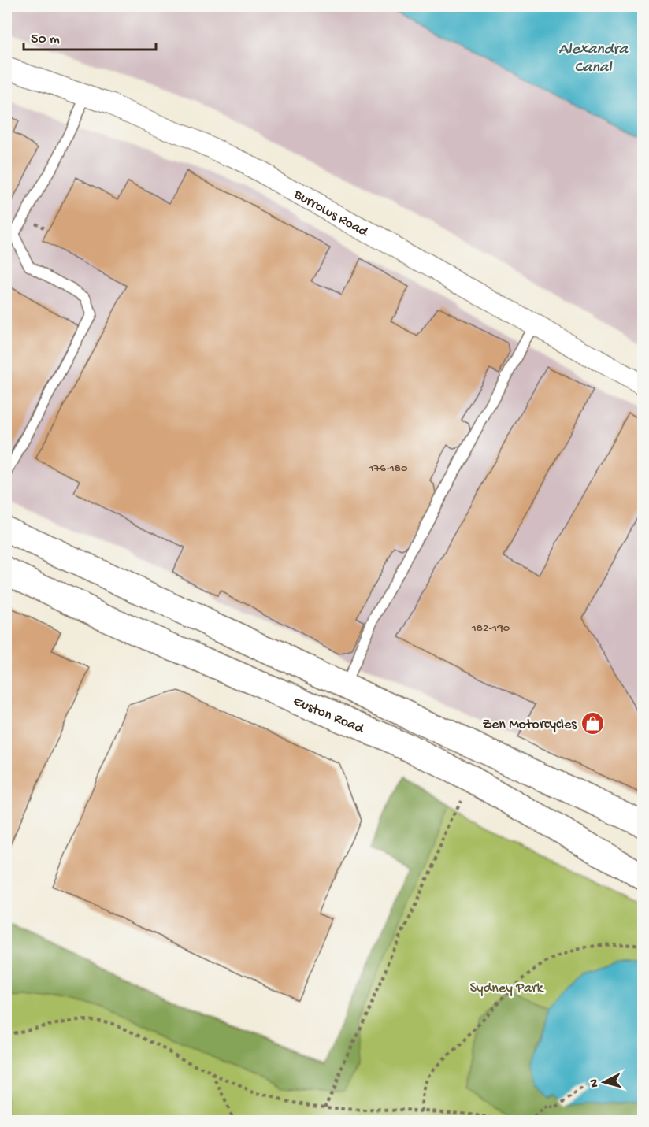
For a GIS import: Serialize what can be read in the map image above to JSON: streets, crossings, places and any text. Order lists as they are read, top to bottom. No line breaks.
{"streets":{"main road":["Euston Road"],"street":["Burrows Road"]},"water":["Alexandra Canal"],"parks":["Sydney Park"],"places":{"shop":["Zen Motorcycles"]},"house_numbers":["176-180","182-190"],"scale_bar":"50 m","north":"left"}
